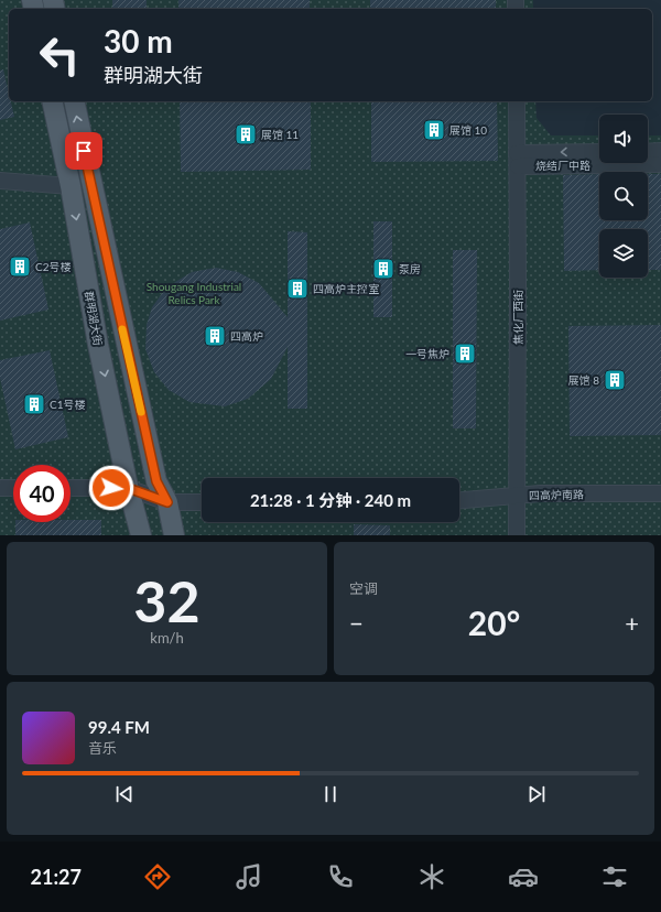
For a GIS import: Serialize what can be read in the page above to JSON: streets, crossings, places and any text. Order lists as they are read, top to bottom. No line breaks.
{"streets":{"main road":["群明湖大街"],"street":["烧结厂中路","焦化厂西街","四高炉南路"]},"crossings":[["烧结厂中路","焦化厂西街"],["焦化厂西街","四高炉南路"]],"parks":["Shougang Industrial Relics Park"],"places":{"building":["展馆 10","展馆 11","C2号楼","泵房","四高炉主控室","四高炉","一号焦炉","展馆 8","C1号楼"]},"page":{"turn":["30 m","群明湖大街"],"limit":"40","trip":"21:28 · 1 分钟 · 240 m","tile":[["32","km/h"],"空调"],"heat":["−","20°","+"],"song":["99.4 FM","音乐"],"tabs":"21:27"}}
